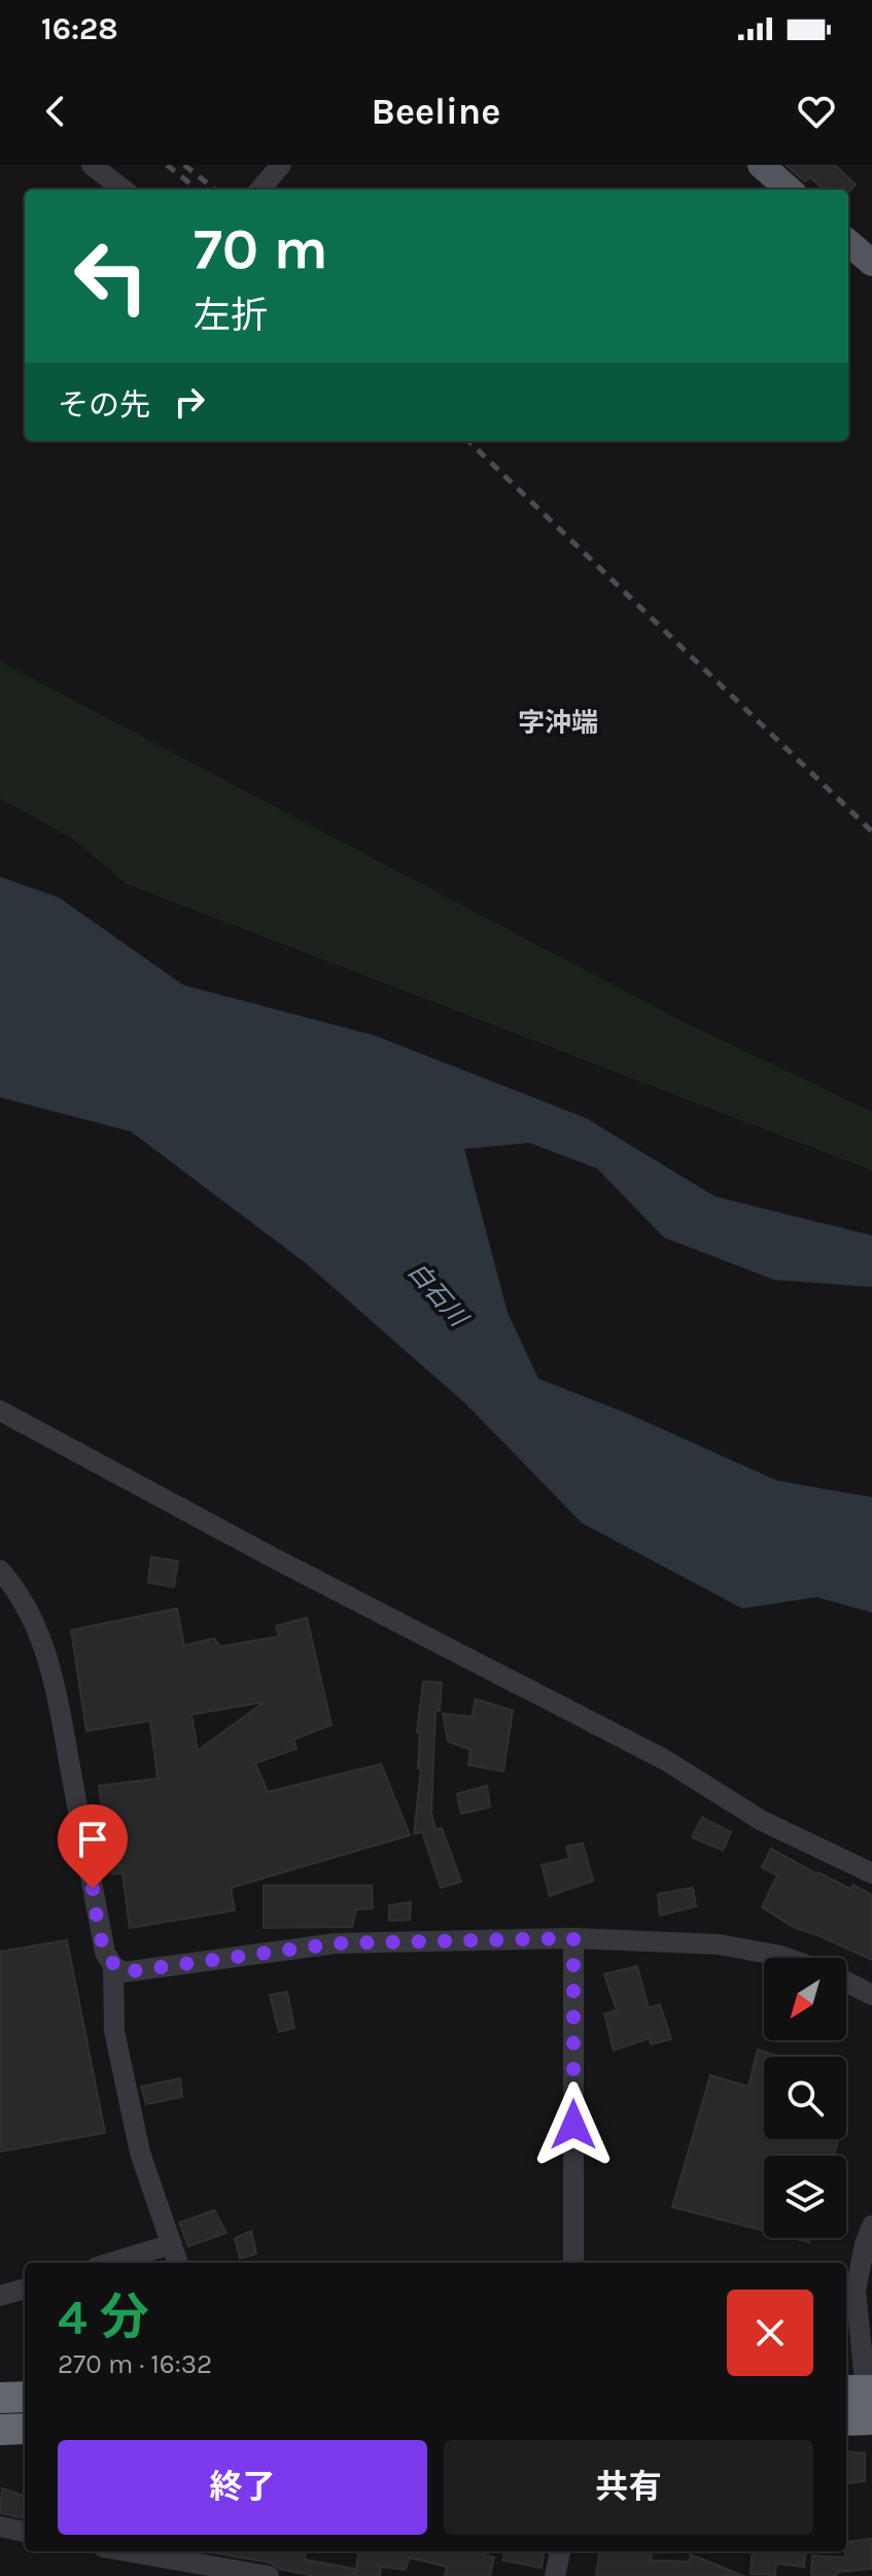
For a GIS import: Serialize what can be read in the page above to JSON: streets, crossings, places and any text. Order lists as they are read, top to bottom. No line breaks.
{"districts":["字沖端"],"water":["白石川"],"north":"bottom left","page":{"status":"16:28","header":"Beeline","turn":["70 m","左折"],"then":"その先","heading":["4 分","270 m · 16:32"],"buttons":["終了","共有"]}}
